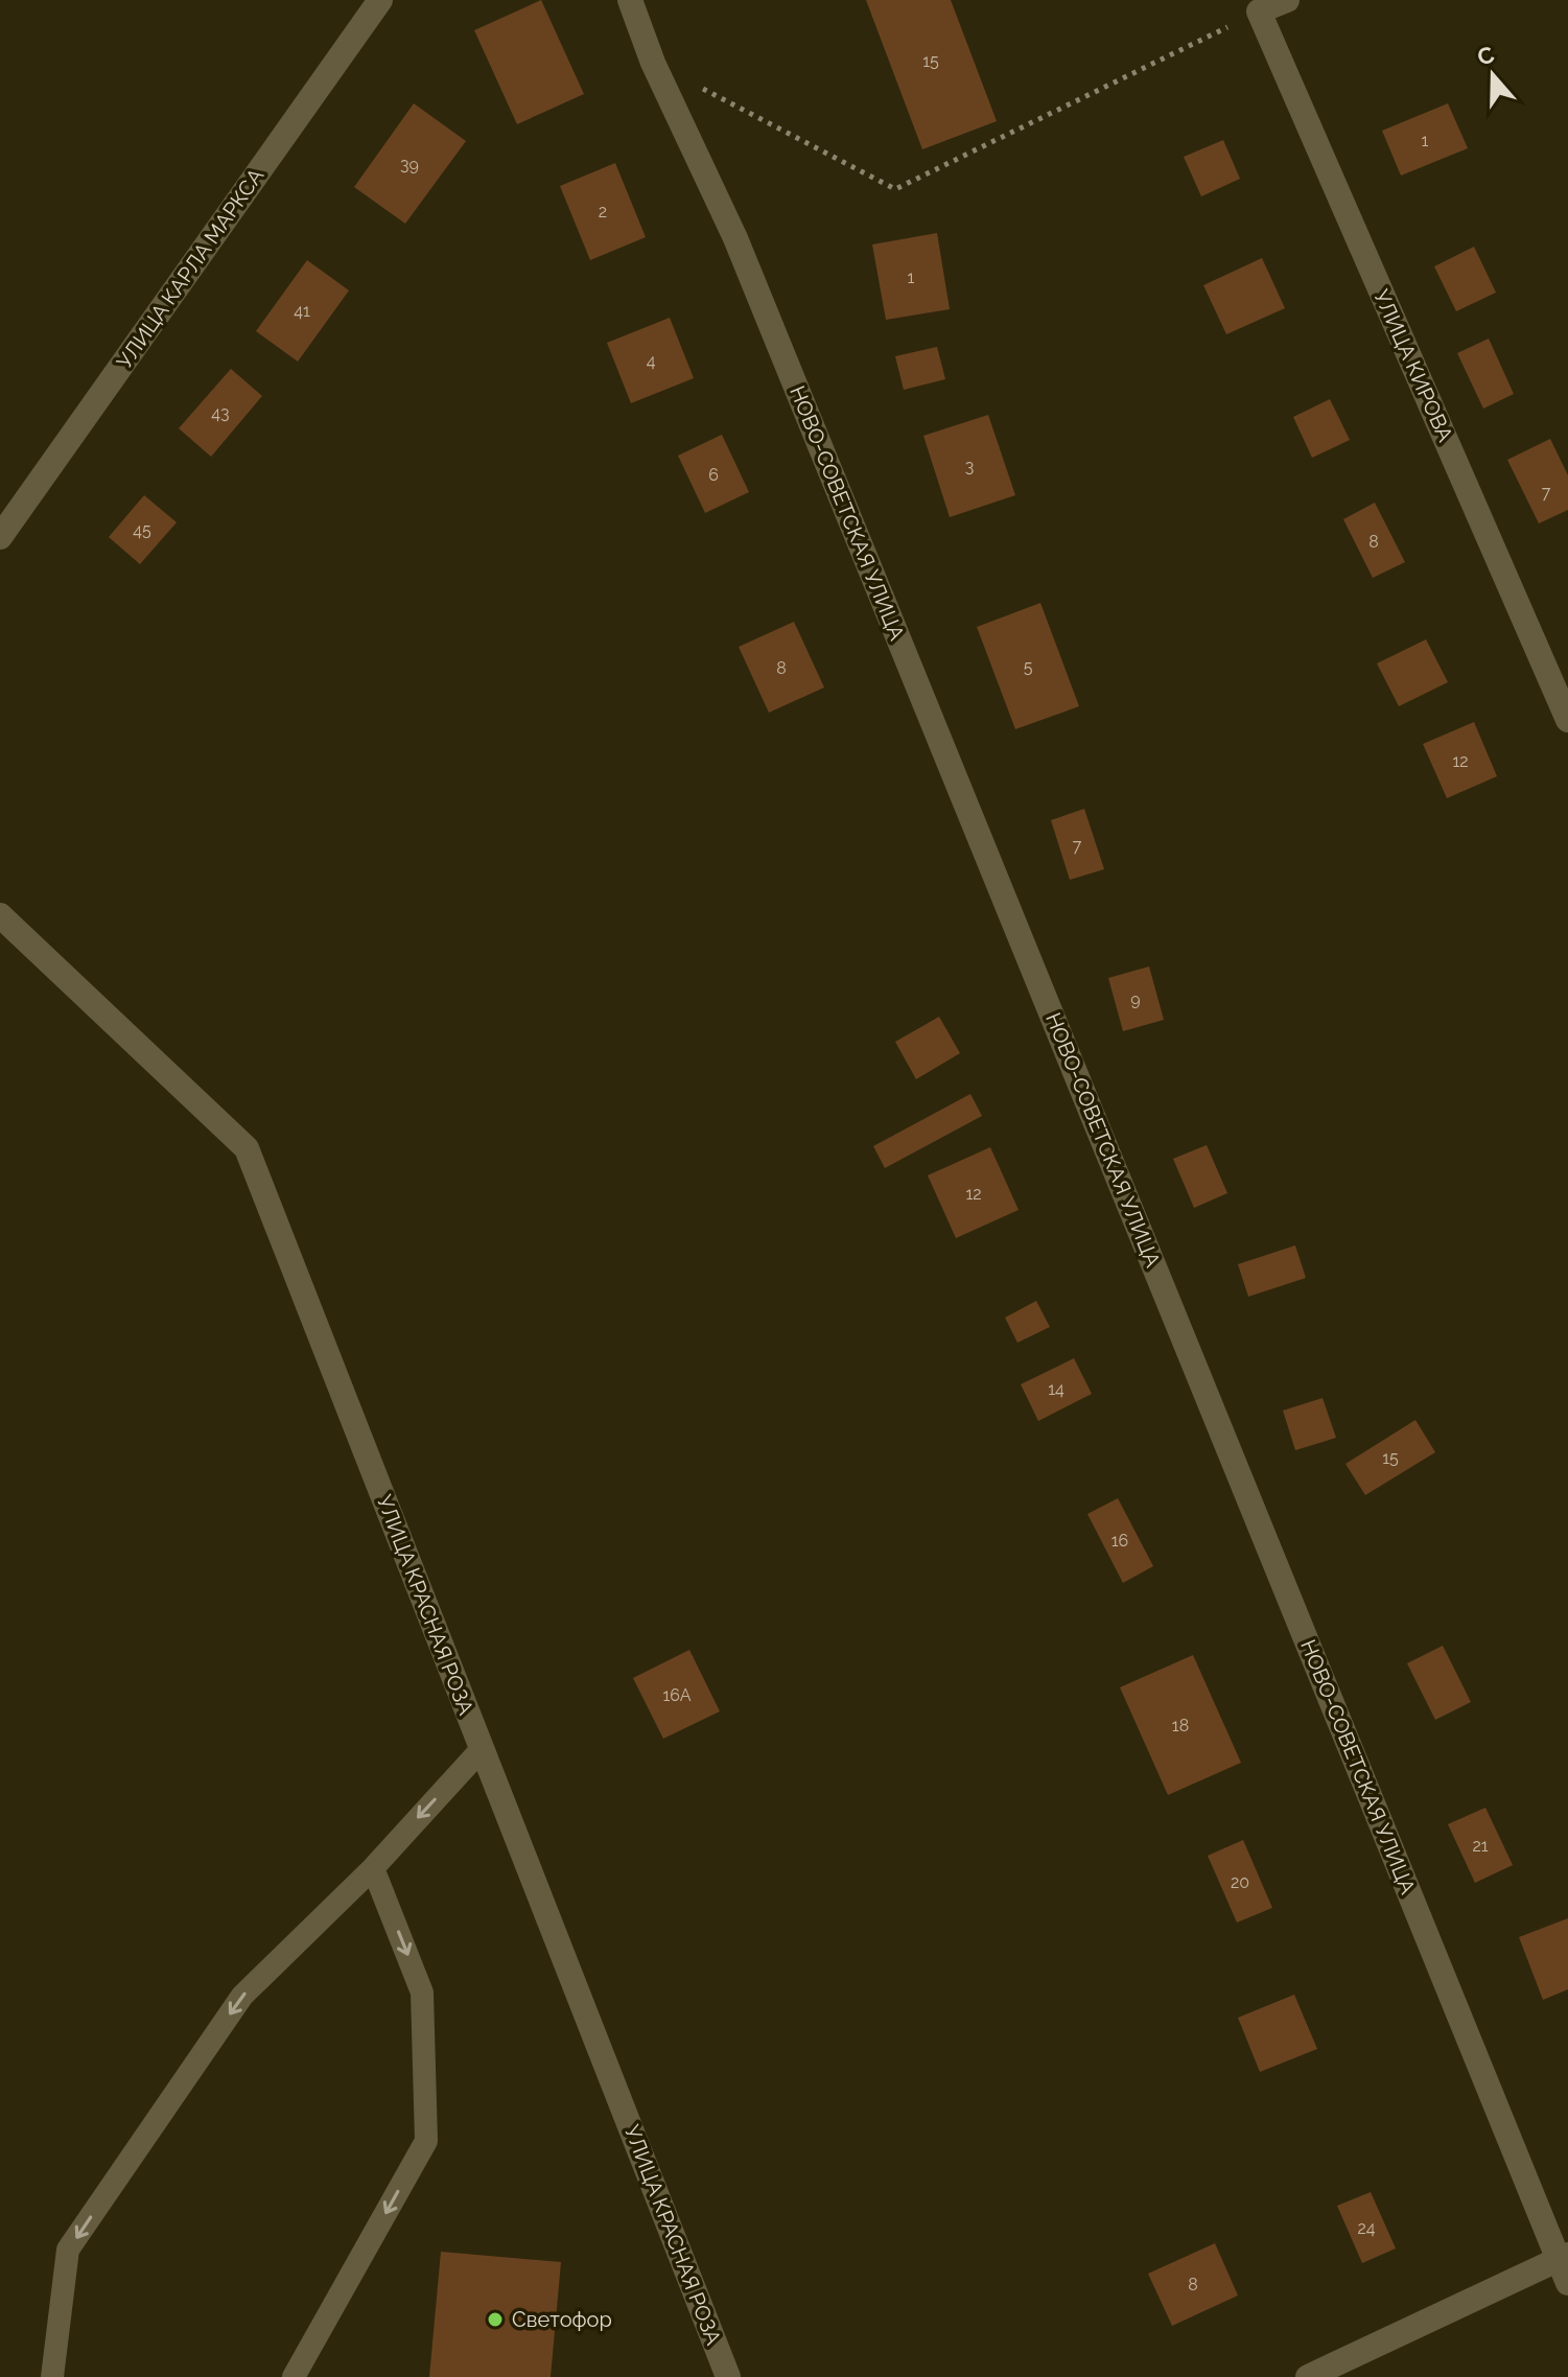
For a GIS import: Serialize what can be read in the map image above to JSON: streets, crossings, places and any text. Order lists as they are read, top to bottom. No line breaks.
{"streets":{"street":["УЛИЦА КАРЛА МАРКСА","УЛИЦА КИРОВА","НОВО-СОВЕТСКАЯ УЛИЦА","УЛИЦА КРАСНАЯ РОЗА"]},"places":["Светофор"],"house_numbers":["15","1","39","2","1","41","4","43","3","6","7","45","8","5","8","12","7","9","12","14","15","16","16А","18","21","20","24","8"],"north":"top"}
